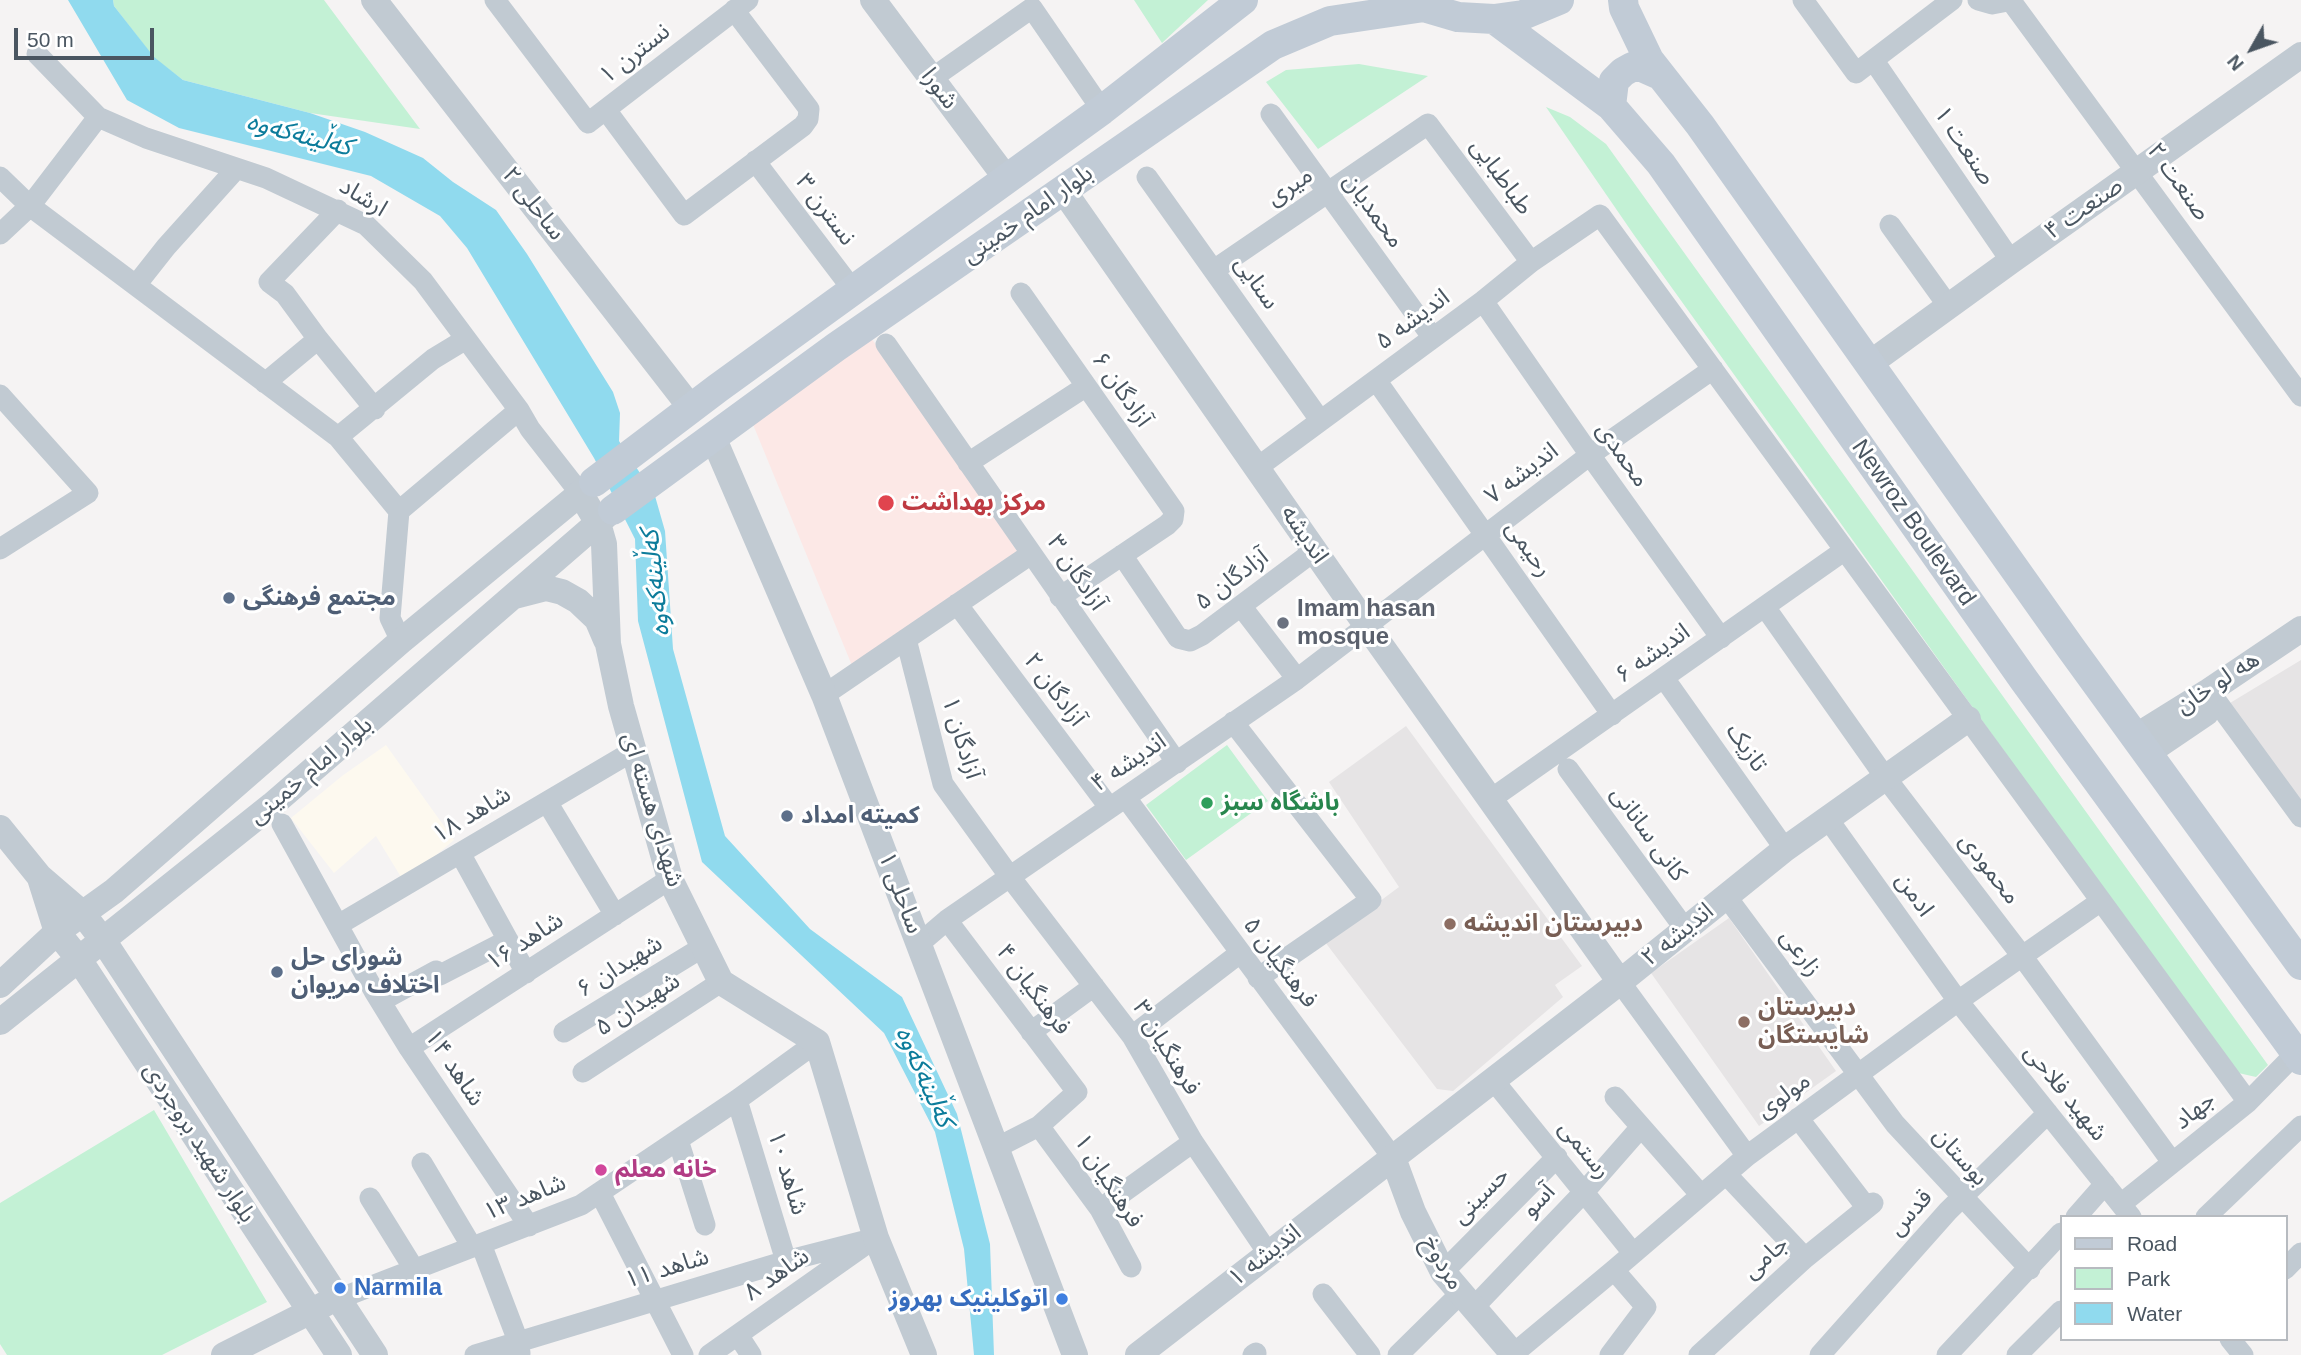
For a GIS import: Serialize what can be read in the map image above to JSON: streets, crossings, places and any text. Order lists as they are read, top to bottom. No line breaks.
{"streets":{"main road":["بلوار امام خمینی","Newroz Boulevard"],"street":["نسترن ۱","شورا","صنعت ۱","طباطبایی","صنعت ۲","میری","ارشاد","ساحلی ۲","صنعت ۴","نسترن ۳","محمدیان","سنایی","اندیشه ۵","آزادگان ۶","محمدی","اندیشه ۷","اندیشه","رحیمی","آزادگان ۳","آزادگان ۵","اندیشه ۶","هه لو خان","آزادگان ۲","آزادگان ۱","تازیک","اندیشه ۴","شهدای هسته ای","شاهد ۱۸","کانی سانانی","محمودی","ساحلی ۱","ادمن","اندیشه ۲","شاهد ۱۶","زارعی","فرهنگیان ۵","شهیدان ۶","فرهنگیان ۴","شهیدان ۵","فرهنگیان ۳","شاهد ۱۴","شهید فلاحی","مولوی","جهاد","بلوار شهید بروجردی","رستمی","بوستان","شاهد ۱۰","فرهنگیان ۱","حسینی","شاهد ۱۳","آسو","قدس","اندیشه ۱","جامی","مردوخ","شاهد ۱۱","شاهد ۸"]},"crossings":[["شورا","بلوار امام خمینی"],["صنعت ۱","صنعت ۴"],["طباطبایی","میری"],["طباطبایی","اندیشه ۵"],["صنعت ۲","صنعت ۴"],["میری","محمدیان"],["میری","سنایی"],["ارشاد","بلوار امام خمینی"],["ساحلی ۲","بلوار امام خمینی"],["نسترن ۳","بلوار امام خمینی"],["محمدیان","اندیشه ۵"],["بلوار امام خمینی","اندیشه"],["بلوار امام خمینی","شهدای هسته ای"],["بلوار امام خمینی","ساحلی ۱"],["بلوار امام خمینی","بلوار شهید بروجردی"],["سنایی","اندیشه ۵"],["اندیشه ۵","محمدی"],["اندیشه ۵","اندیشه ۷"],["اندیشه ۵","اندیشه"],["اندیشه ۵","رحیمی"],["آزادگان ۶","آزادگان ۵"],["محمدی","اندیشه ۷"],["محمدی","اندیشه ۶"],["اندیشه ۷","اندیشه"],["اندیشه ۷","رحیمی"],["اندیشه ۷","اندیشه ۴"],["Newroz Boulevard","جهاد"],["اندیشه","آزادگان ۵"],["اندیشه","اندیشه ۶"],["اندیشه","اندیشه ۴"],["اندیشه","اندیشه ۲"],["رحیمی","اندیشه ۶"],["آزادگان ۳","اندیشه ۴"],["اندیشه ۶","تازیک"],["اندیشه ۶","محمودی"],["آزادگان ۲","اندیشه ۴"],["آزادگان ۲","فرهنگیان ۵"],["آزادگان ۱","اندیشه ۴"],["آزادگان ۱","فرهنگیان ۳"],["تازیک","اندیشه ۲"],["اندیشه ۴","ساحلی ۱"],["اندیشه ۴","فرهنگیان ۵"],["اندیشه ۴","فرهنگیان ۴"],["اندیشه ۴","فرهنگیان ۳"],["شهدای هسته ای","شاهد ۱۸"],["شهدای هسته ای","شاهد ۱۶"],["شهدای هسته ای","شهیدان ۶"],["شهدای هسته ای","شهیدان ۵"],["شاهد ۱۸","شاهد ۱۴"],["کانی سانانی","اندیشه ۲"],["محمودی","اندیشه ۲"],["محمودی","مولوی"],["محمودی","جهاد"],["ادمن","اندیشه ۲"],["ادمن","شهید فلاحی"],["ادمن","مولوی"],["اندیشه ۲","زارعی"],["اندیشه ۲","فرهنگیان ۵"],["اندیشه ۲","رستمی"],["اندیشه ۲","اندیشه ۱"],["اندیشه ۲","مردوخ"],["شاهد ۱۶","شاهد ۱۴"],["زارعی","مولوی"],["زارعی","بوستان"],["فرهنگیان ۵","اندیشه ۱"],["فرهنگیان ۵","مردوخ"],["فرهنگیان ۴","فرهنگیان ۱"],["فرهنگیان ۳","اندیشه ۱"],["شاهد ۱۴","شاهد ۱۳"],["شهید فلاحی","مولوی"],["شهید فلاحی","جهاد"],["شهید فلاحی","قدس"],["مولوی","رستمی"],["مولوی","بوستان"],["مولوی","جامی"],["مولوی","مردوخ"],["بلوار شهید بروجردی","شاهد ۱۳"],["رستمی","حسینی"],["رستمی","آسو"],["بوستان","قدس"],["شاهد ۱۰","شاهد ۱۳"],["شاهد ۱۰","شاهد ۱۱"],["حسینی","مردوخ"],["آسو","مردوخ"],["اندیشه ۱","مردوخ"],["شاهد ۱۱","شاهد ۸"]],"water":["کەڵینەکەوە"],"places":["مرکز بهداشت","مجتمع فرهنگی","Imam hasan mosque","باشگاه سبز","کمیته امداد","دبیرستان اندیشه","شورای حل اختلاف مریوان","دبیرستان شایستگان","خانه معلم","Narmila","اتوکلینیک بهروز"],"legend":["Road","Park","Water"],"scale_bar":"50 m","north":"bottom left"}
